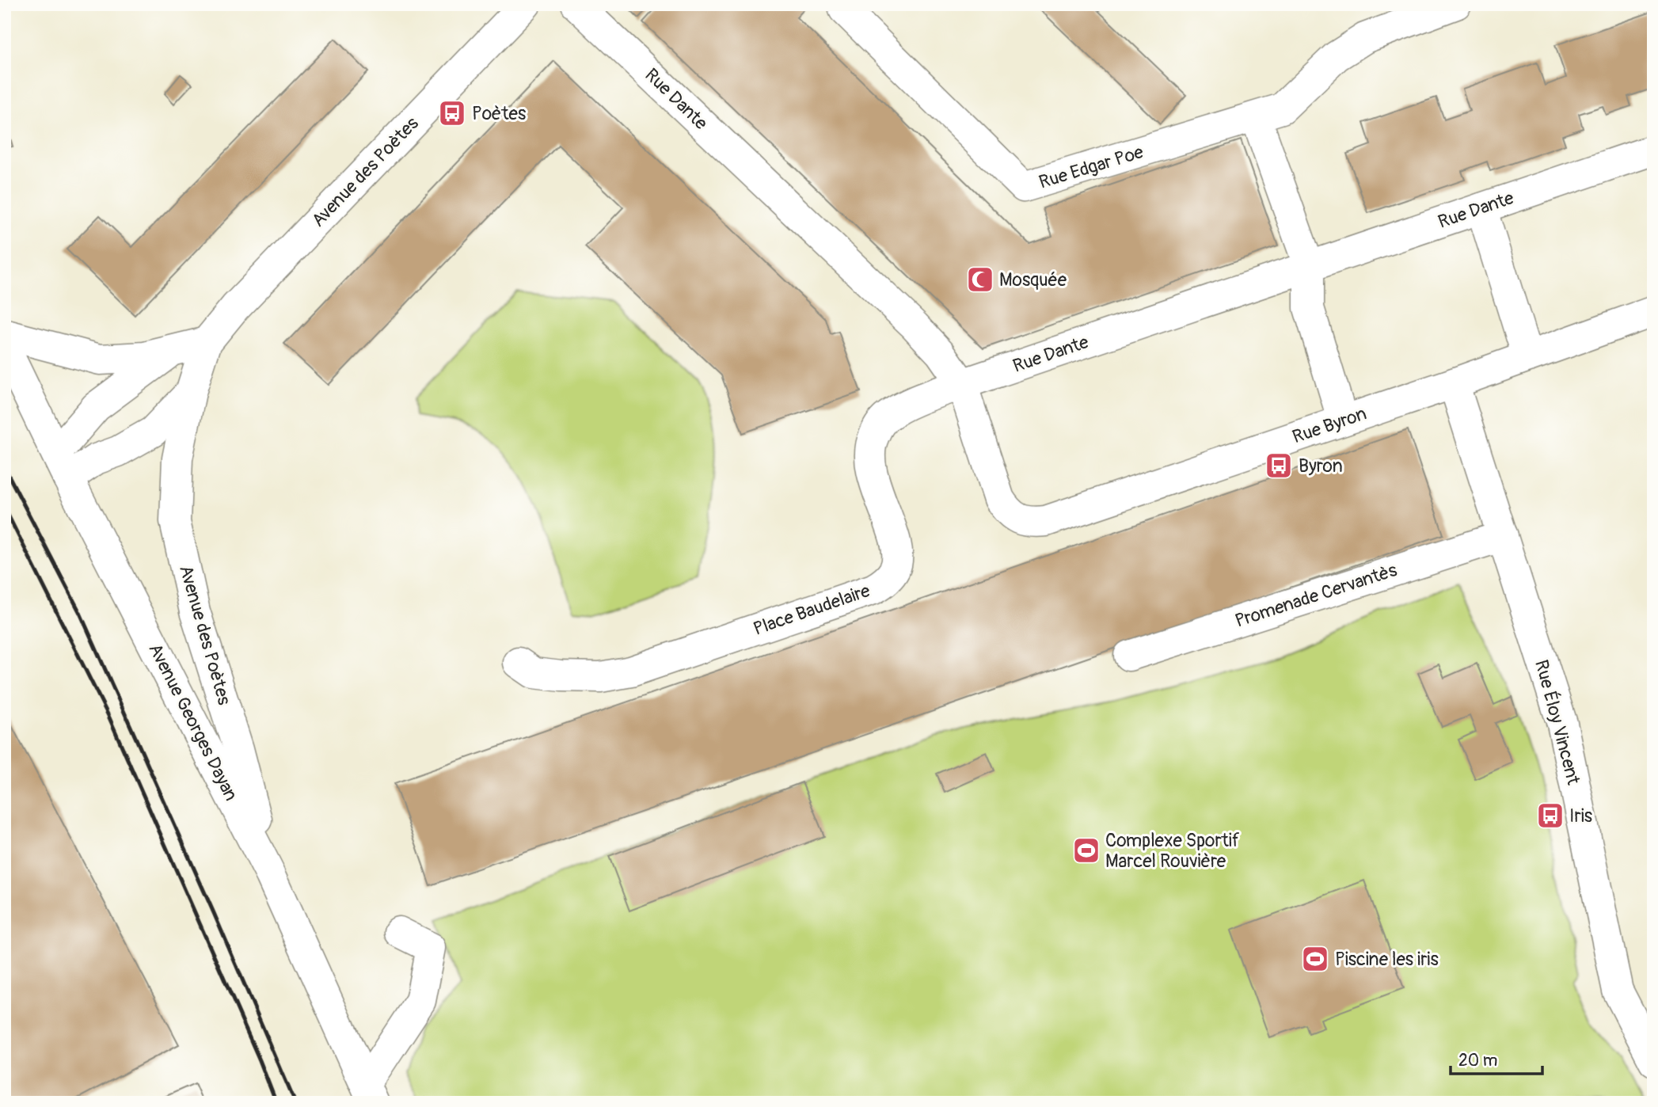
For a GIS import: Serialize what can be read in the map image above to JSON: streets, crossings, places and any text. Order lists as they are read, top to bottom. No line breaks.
{"streets":{"street":["Rue Dante","Rue Edgar Poe","Avenue des Poètes","Rue Byron","Promenade Cervantès","Place Baudelaire","Avenue Georges Dayan","Rue Éloy Vincent"]},"crossings":[["Rue Dante","Rue Byron"],["Rue Dante","Place Baudelaire"],["Avenue des Poètes","Avenue Georges Dayan"],["Rue Byron","Place Baudelaire"],["Rue Byron","Rue Éloy Vincent"],["Promenade Cervantès","Rue Éloy Vincent"]],"places":{"bus stop":["Poètes","Byron","Iris"],"mosque":["Mosquée"],"sports":["Complexe Sportif Marcel Rouvière","Piscine les iris"]},"scale_bar":"20 m"}
